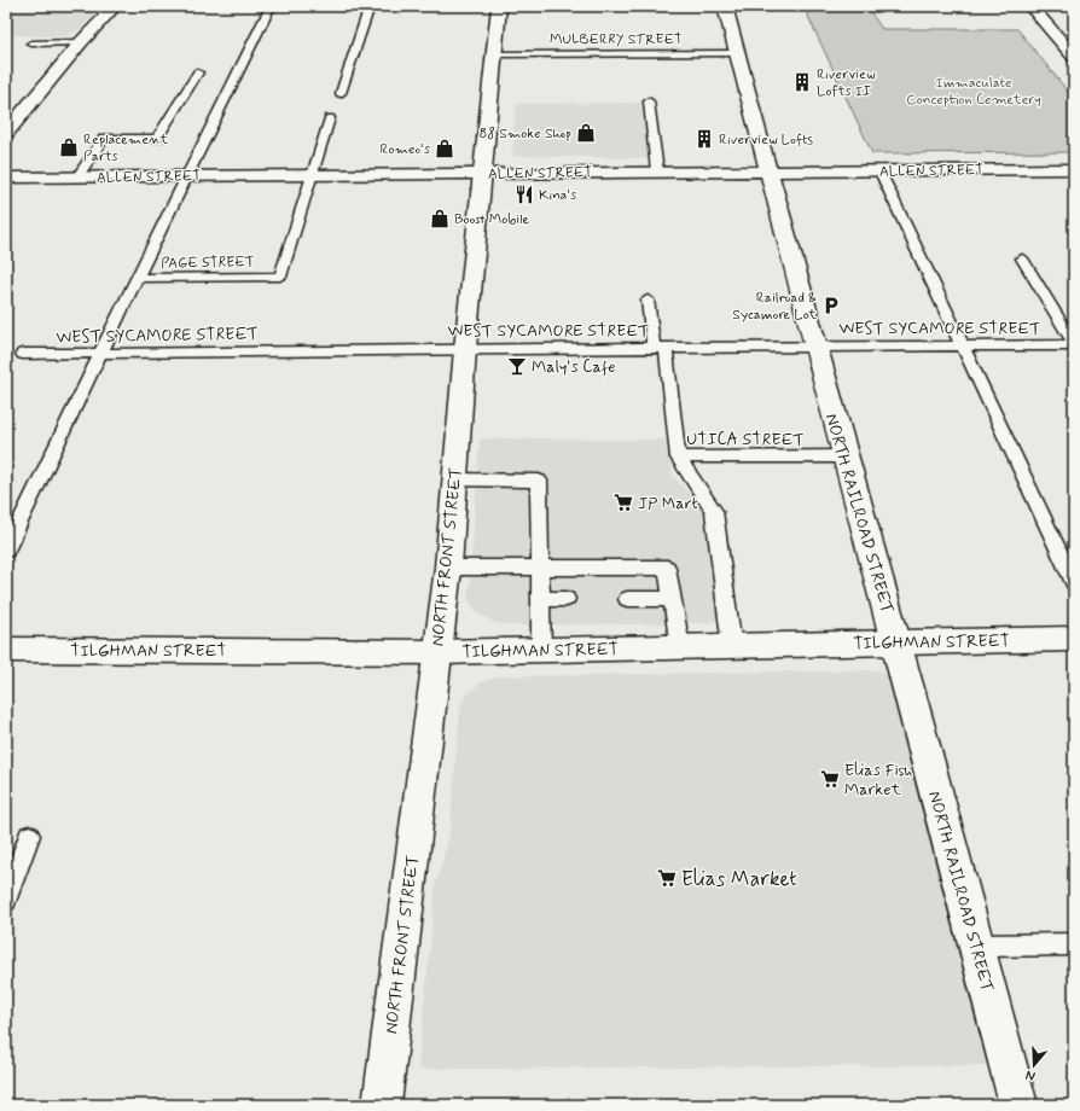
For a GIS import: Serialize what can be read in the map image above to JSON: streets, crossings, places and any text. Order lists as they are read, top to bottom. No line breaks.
{"streets":{"street":["ALLEN STREET","NORTH RAILROAD STREET","NORTH FRONT STREET","TILGHMAN STREET"],"lane":["MULBERRY STREET","PAGE STREET","WEST SYCAMORE STREET","UTICA STREET"]},"crossings":[["MULBERRY STREET","NORTH RAILROAD STREET"],["MULBERRY STREET","NORTH FRONT STREET"],["ALLEN STREET","PAGE STREET"],["ALLEN STREET","NORTH RAILROAD STREET"],["ALLEN STREET","NORTH FRONT STREET"],["WEST SYCAMORE STREET","NORTH RAILROAD STREET"],["WEST SYCAMORE STREET","NORTH FRONT STREET"],["UTICA STREET","NORTH RAILROAD STREET"],["NORTH RAILROAD STREET","TILGHMAN STREET"],["NORTH FRONT STREET","TILGHMAN STREET"]],"parks":["Immaculate Conception Cemetery"],"places":{"building":["Riverview Lofts II","Riverview Lofts"],"shop":["88 Smoke Shop","Replacement Parts","Romeo's","Boost Mobile"],"restaurant":["Kina's"],"parking":["Railroad & Sycamore Lot"],"bar":["Maly's Cafe"],"supermarket":["JP Mart","Elias Fish Market","Elias Market"]},"north":"bottom"}
